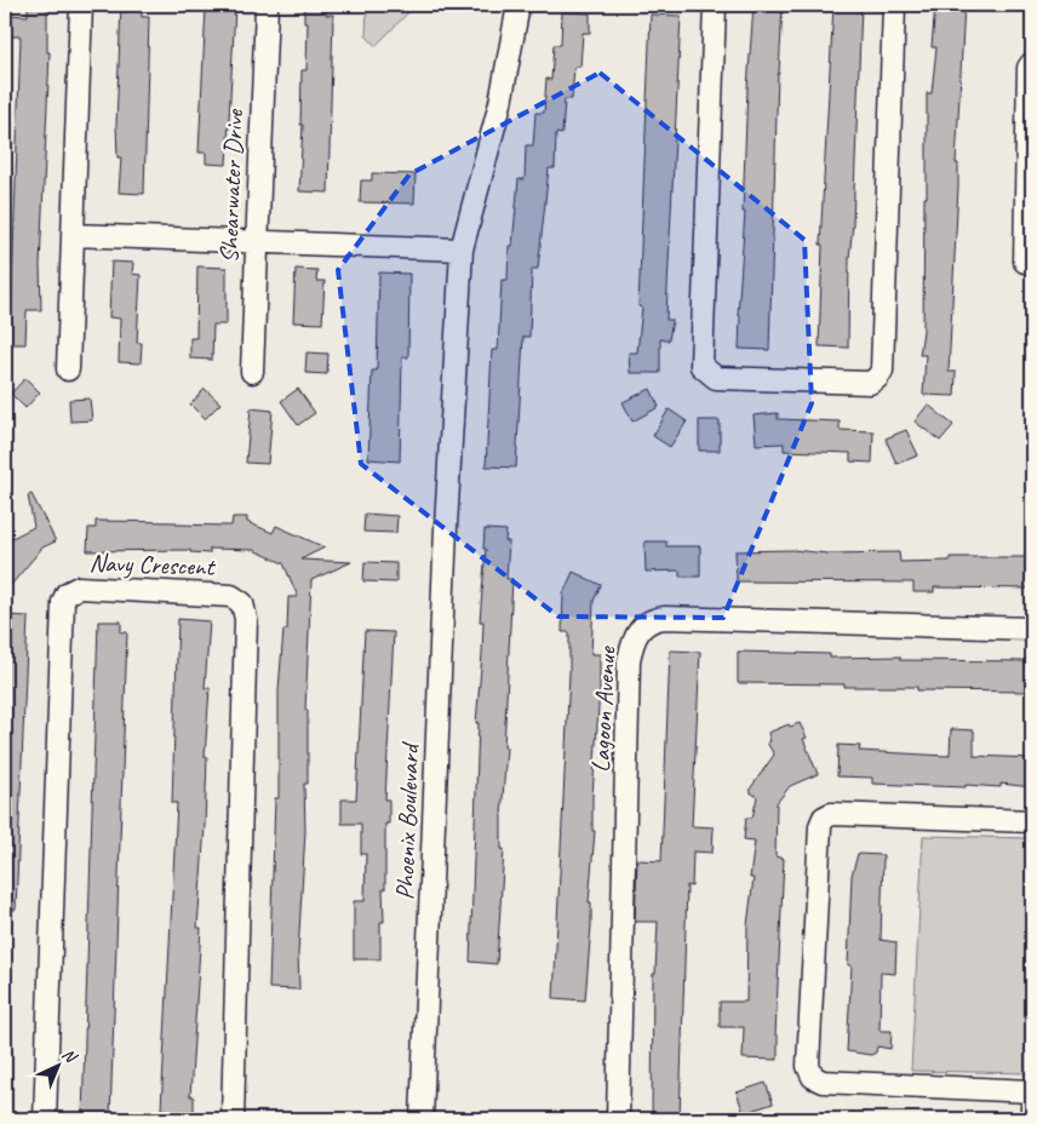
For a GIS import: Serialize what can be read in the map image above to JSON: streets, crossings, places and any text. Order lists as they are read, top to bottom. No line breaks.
{"streets":{"street":["Shearwater Drive","Navy Crescent","Lagoon Avenue","Phoenix Boulevard"]},"north":"top right"}
